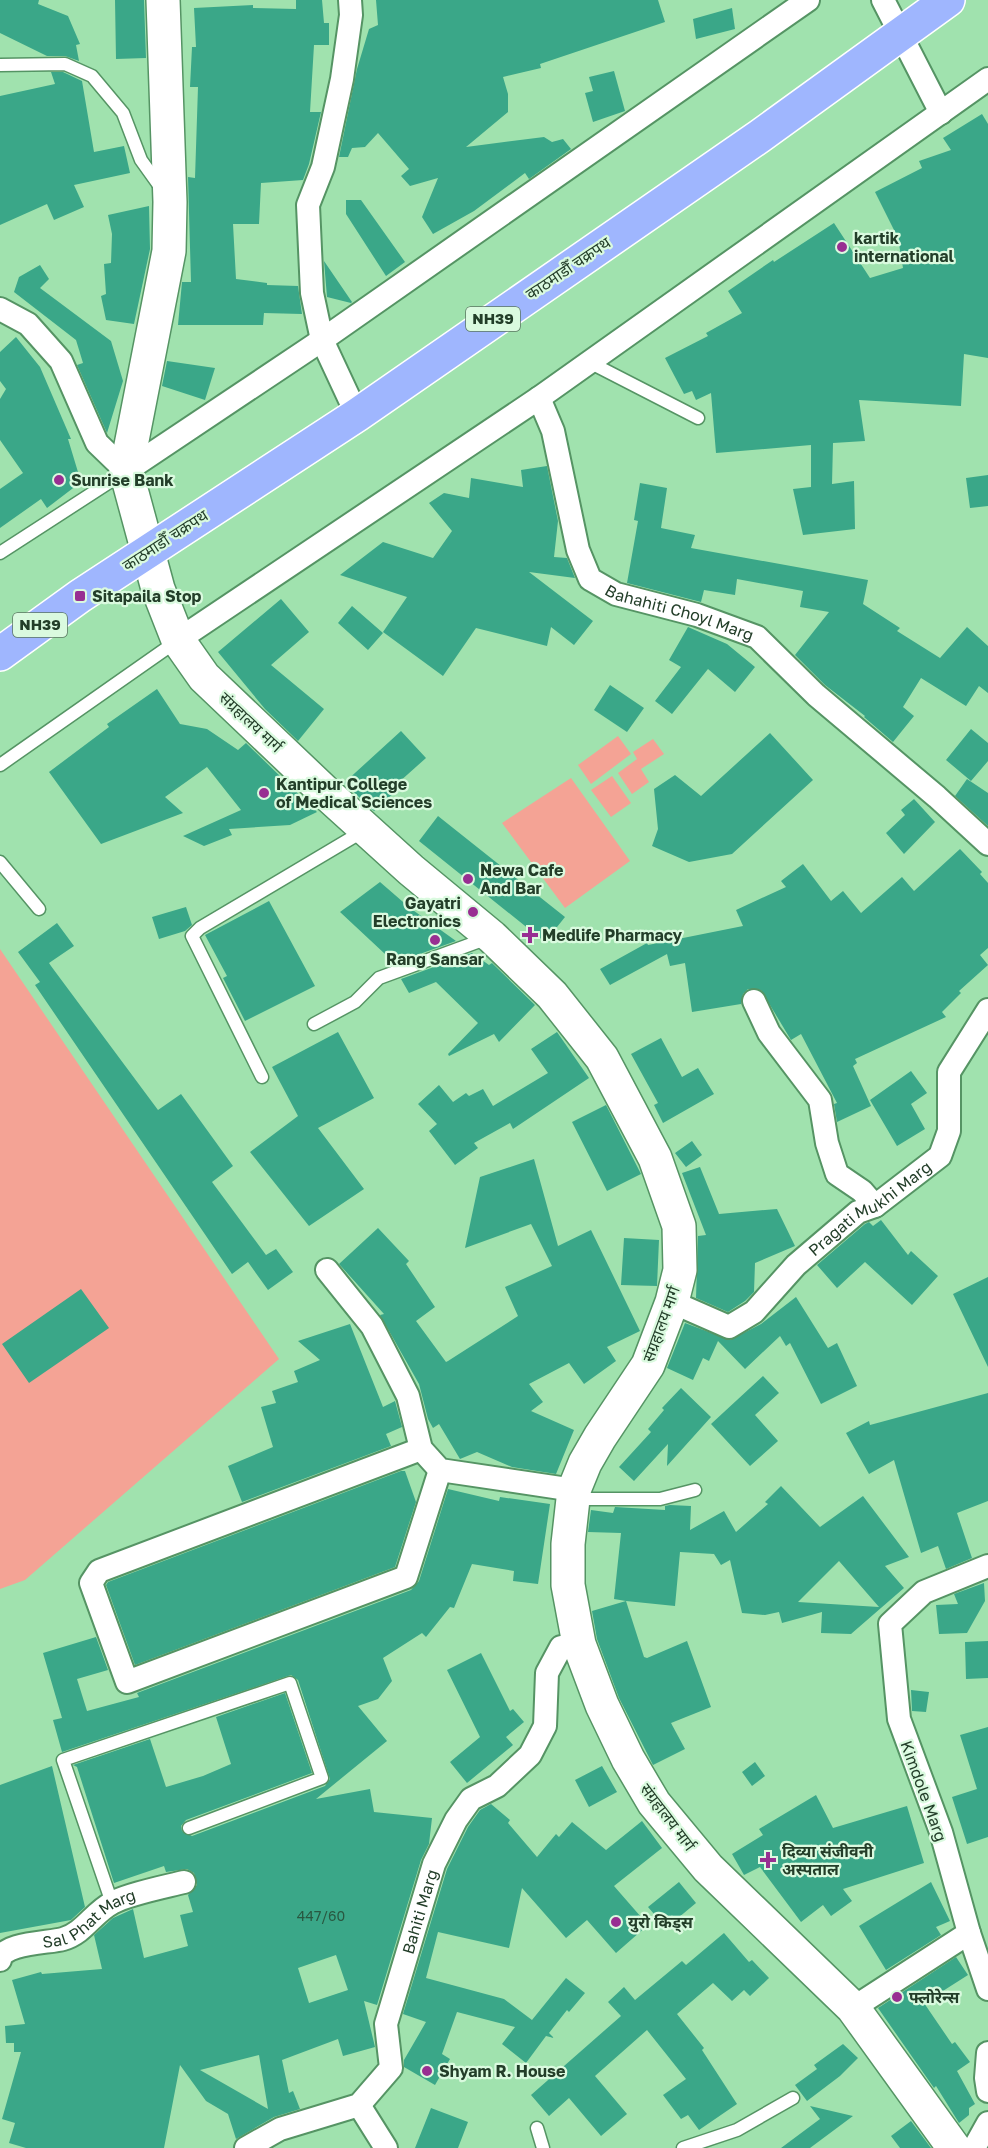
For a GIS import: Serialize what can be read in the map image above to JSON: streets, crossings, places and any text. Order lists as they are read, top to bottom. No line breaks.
{"streets":{"highway":["काठमाडाैँ चक्रपथ","NH39"],"main road":["संग्रहालय मार्ग"],"street":["Bahahiti Choyl Marg","Pragati Mukhi Marg","Kimdole Marg","Bahiti Marg","Sal Phat Marg"]},"crossings":[["काठमाडाैँ चक्रपथ","NH39"],["काठमाडाैँ चक्रपथ","संग्रहालय मार्ग"],["संग्रहालय मार्ग","Pragati Mukhi Marg"],["संग्रहालय मार्ग","Bahiti Marg"]],"places":{"other":["kartik international","Sunrise Bank","Kantipur College of Medical Sciences","Newa Cafe And Bar","Gayatri Electronics","Rang Sansar","युरो किड्स","फ्लोरेन्स","Shyam R. House"],"transit":["Sitapaila Stop"],"health":["Medlife Pharmacy","दिव्या संजीवनी अस्पताल"]},"house_numbers":["447/60"]}
